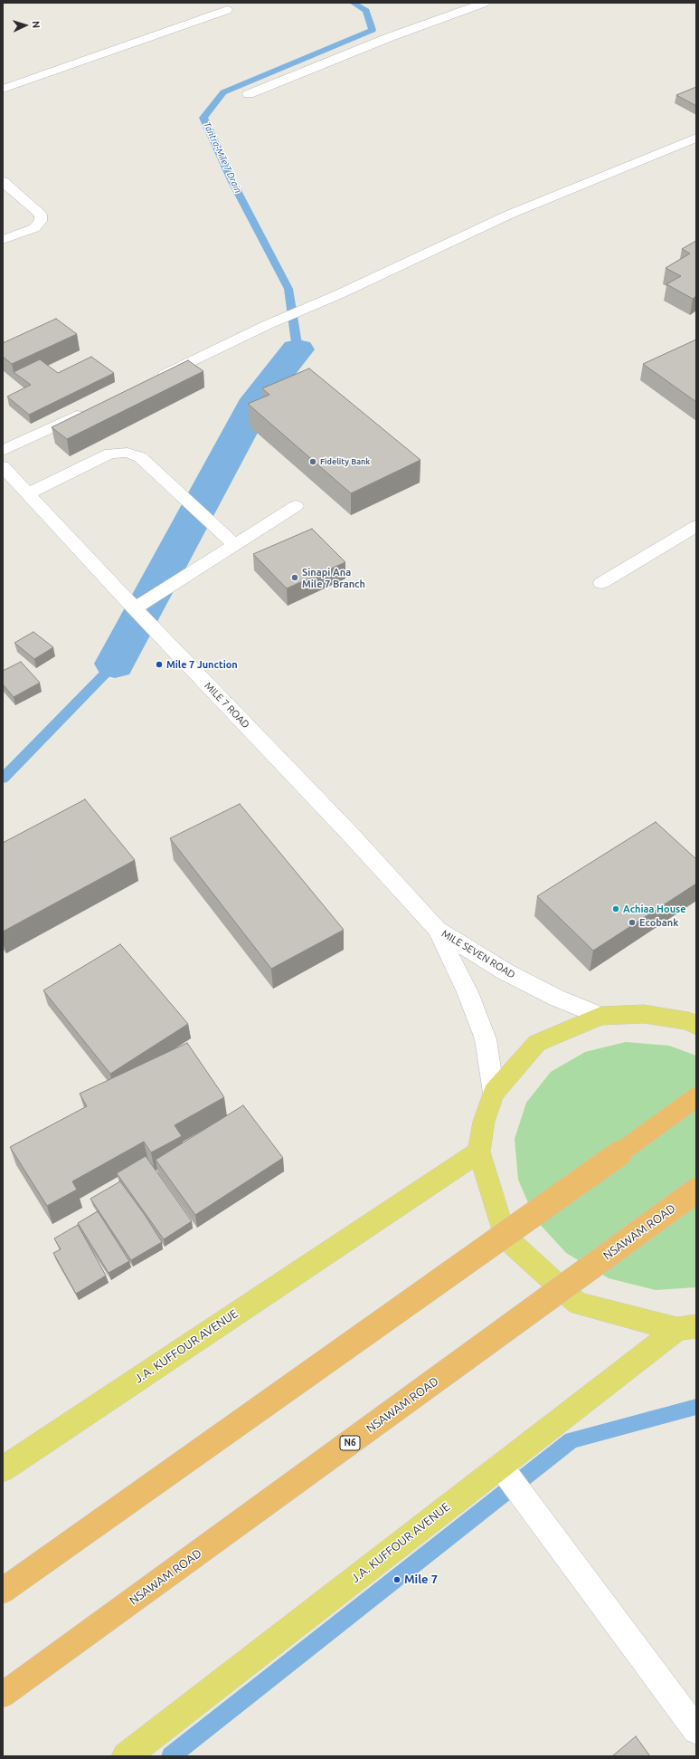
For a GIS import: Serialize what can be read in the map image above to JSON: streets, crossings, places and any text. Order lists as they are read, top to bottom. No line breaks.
{"streets":{"highway":["NSAWAM ROAD","N6"],"main road":["J.A. KUFFOUR AVENUE"],"street":["MILE 7 ROAD","MILE SEVEN ROAD"]},"crossings":[["MILE 7 ROAD","MILE SEVEN ROAD"]],"water":["Tantra-Mile 7 Drain"],"places":["Fidelity Bank","Sinapi Ana Mile 7 Branch","Mile 7 Junction","Achiaa House","Ecobank","Mile 7"],"north":"right"}
